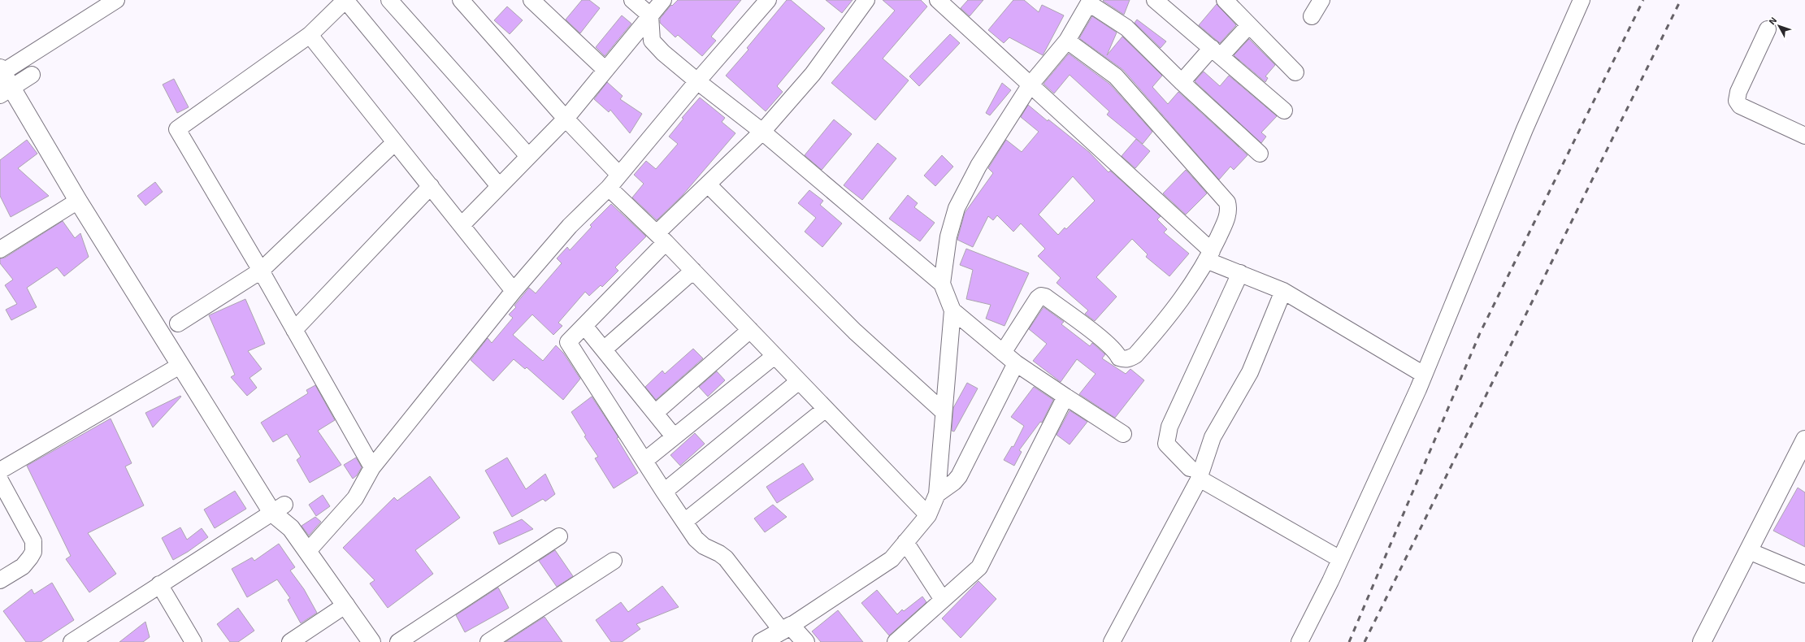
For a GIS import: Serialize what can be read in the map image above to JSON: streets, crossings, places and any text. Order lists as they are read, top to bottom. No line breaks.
{"north":"top left"}
